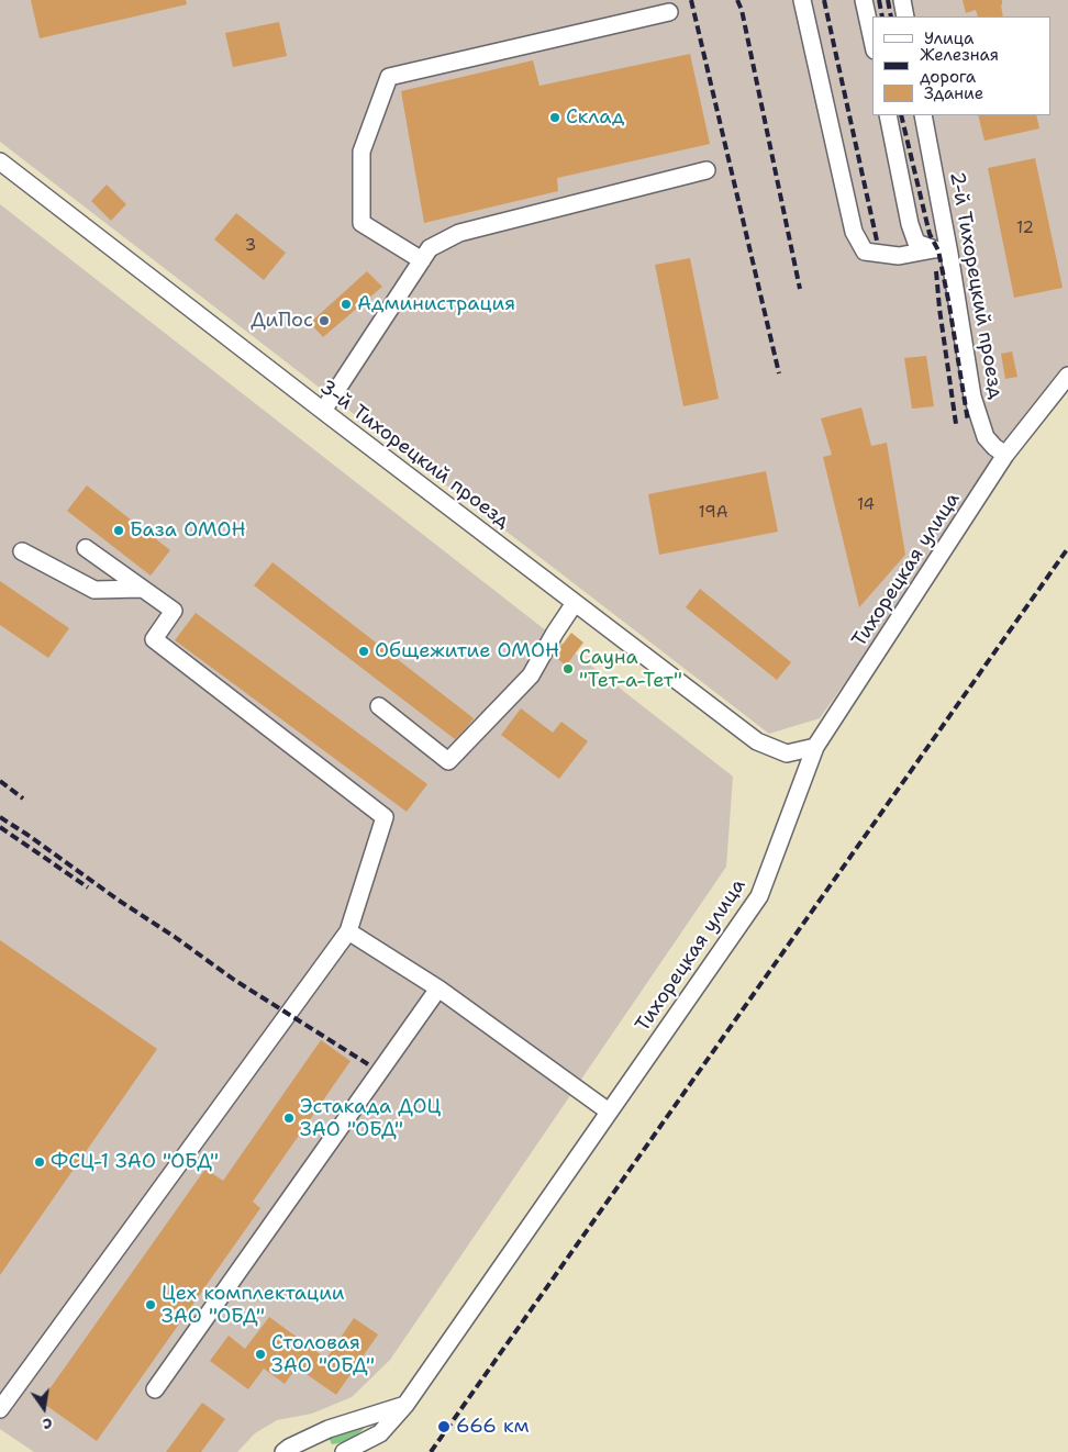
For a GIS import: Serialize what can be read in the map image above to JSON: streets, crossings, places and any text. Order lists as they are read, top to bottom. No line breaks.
{"streets":{"street":["2-й Тихорецкий проезд","3-й Тихорецкий проезд","Тихорецкая улица"]},"crossings":[["2-й Тихорецкий проезд","Тихорецкая улица"],["3-й Тихорецкий проезд","Тихорецкая улица"]],"places":["Склад","Администрация","ДиПос","База ОМОН","Общежитие ОМОН","Сауна \"Тет-а-Тет\"","Эстакада ДОЦ ЗАО \"ОБД\"","ФСЦ-1 ЗАО \"ОБД\"","Цех комплектации ЗАО \"ОБД\"","Столовая ЗАО \"ОБД\"","666 км"],"house_numbers":["12","3","14","19А"],"legend":["Улица","Железная дорога","Здание"],"north":"bottom"}
